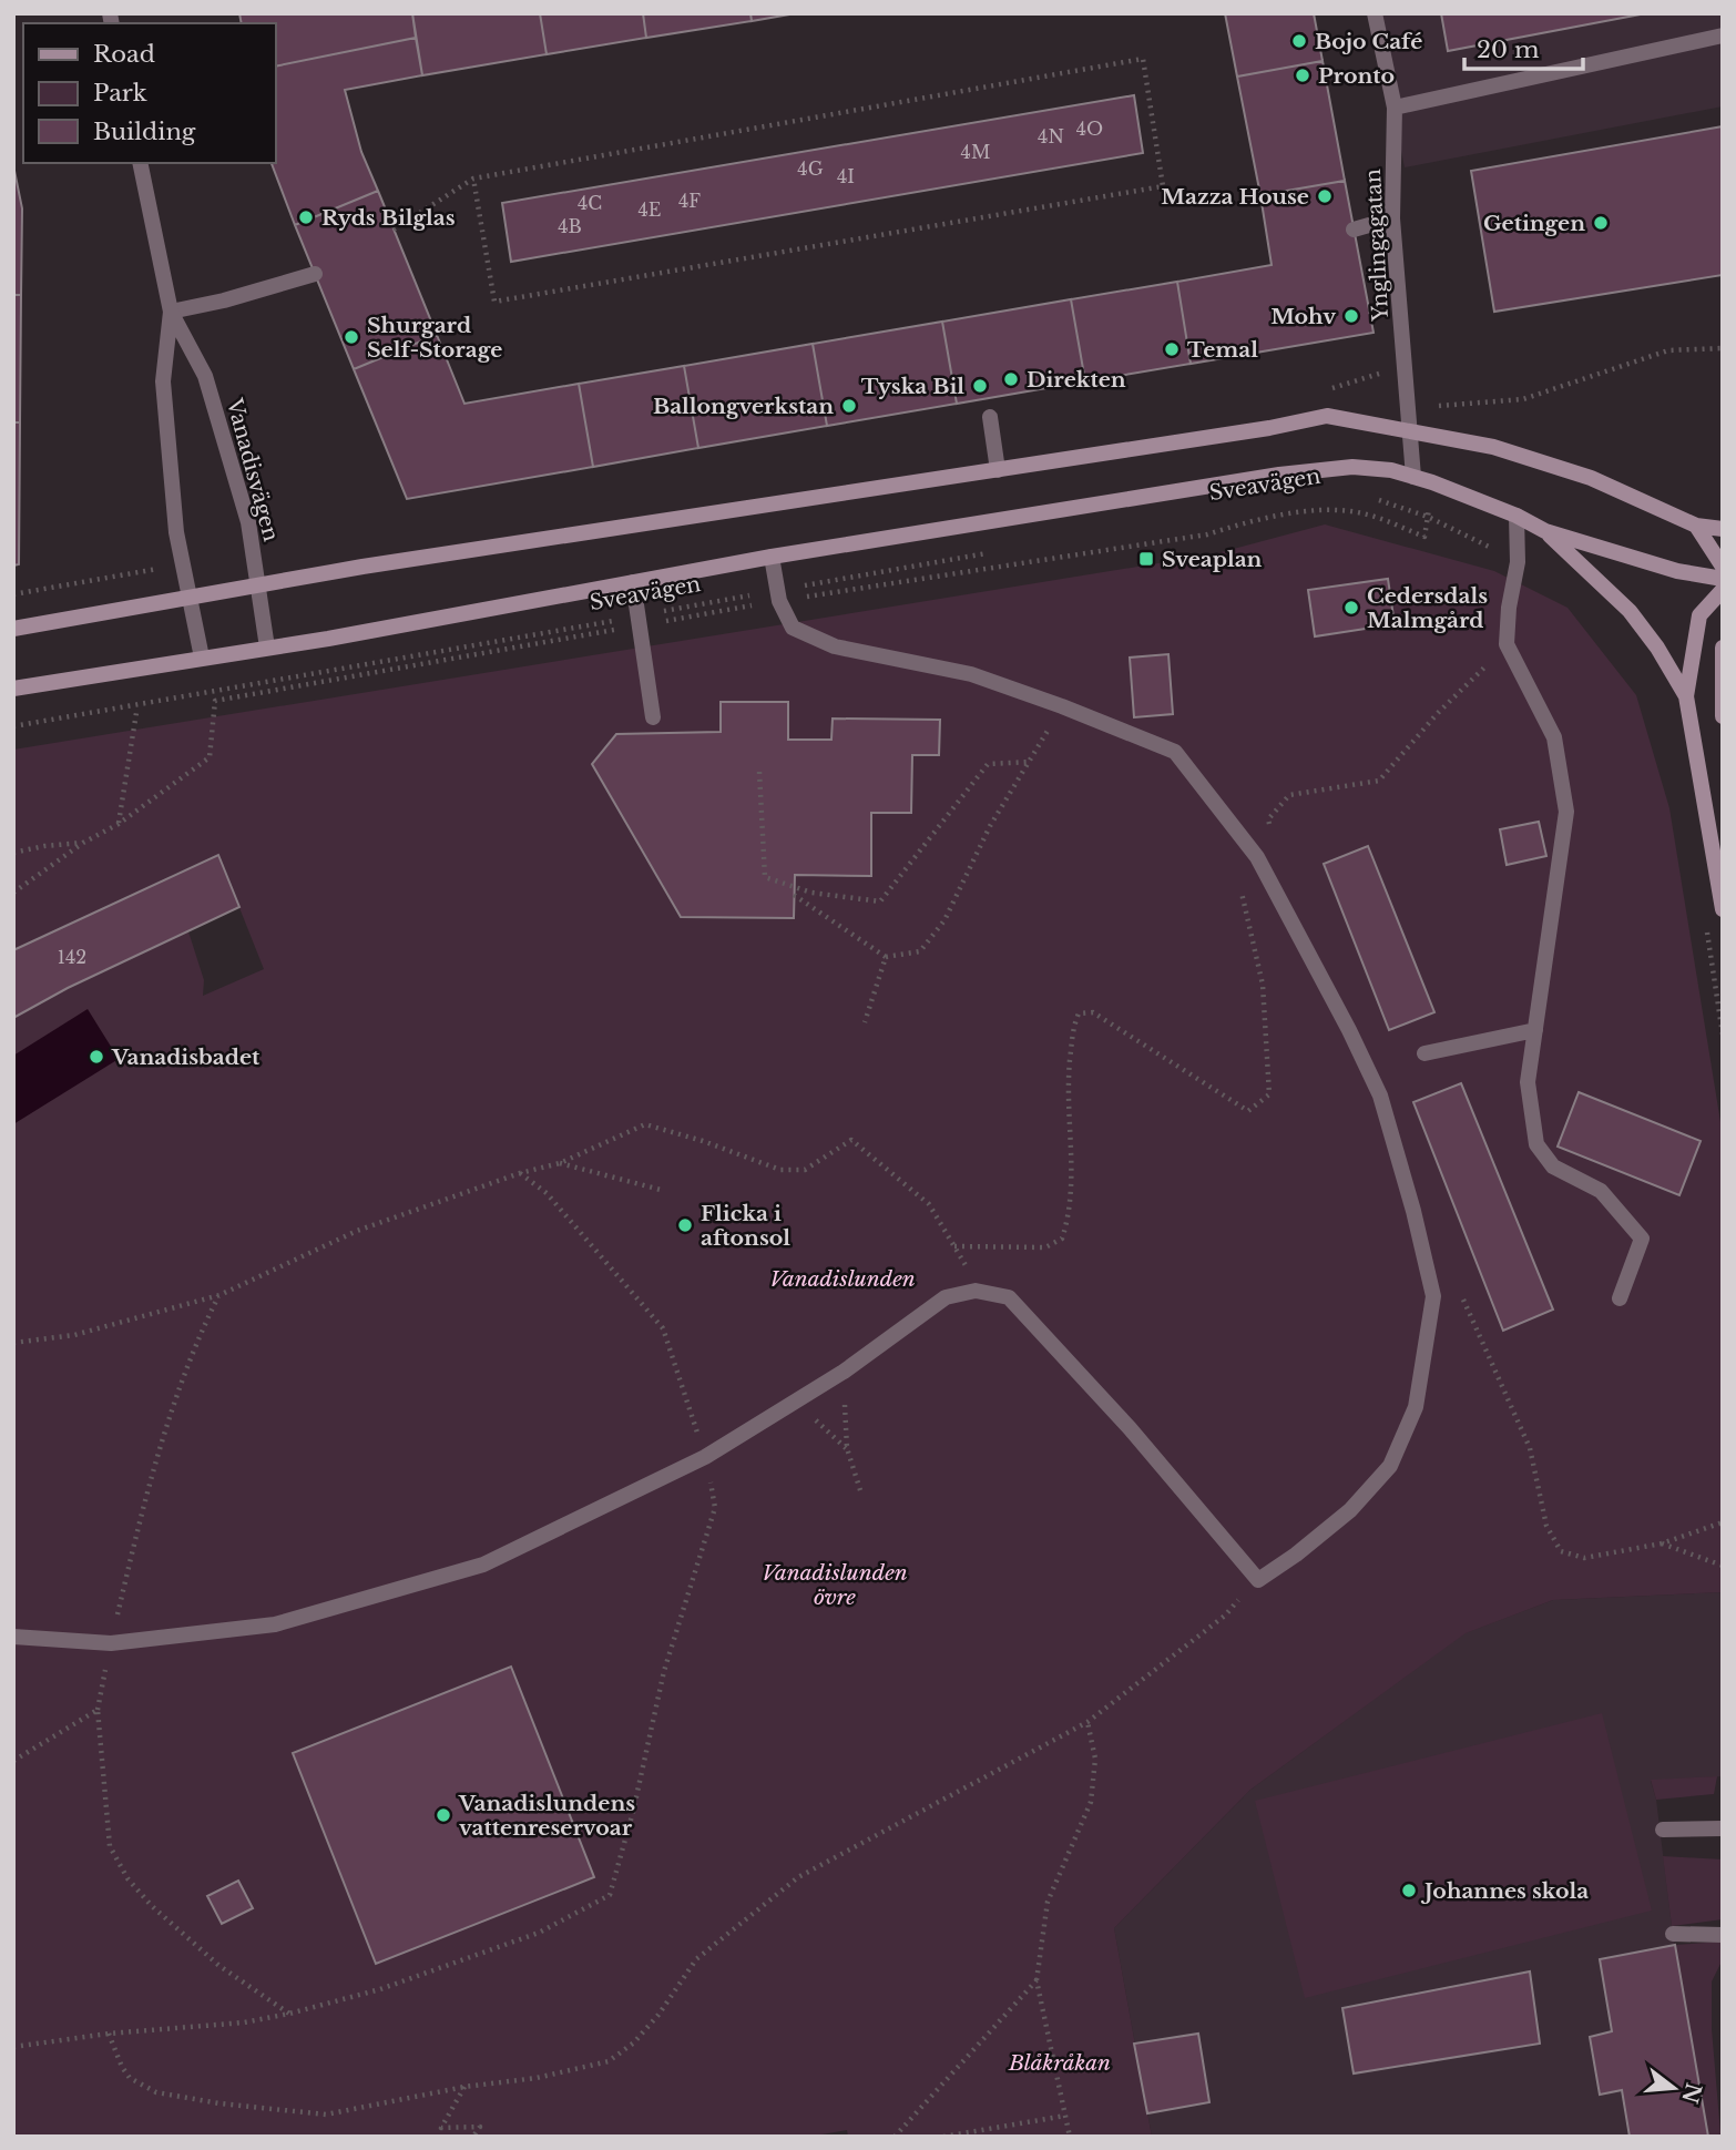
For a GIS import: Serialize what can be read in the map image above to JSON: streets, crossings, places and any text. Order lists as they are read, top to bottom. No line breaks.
{"streets":{"main road":["Sveavägen"],"street":["Ynglingagatan","Vanadisvägen"]},"crossings":[["Ynglingagatan","Sveavägen"],["Vanadisvägen","Sveavägen"]],"parks":["Vanadislunden","Vanadislunden övre","Blåkråkan"],"places":{"other":["Bojo Café","Pronto","Mazza House","Ryds Bilglas","Getingen","Mohv","Shurgard Self-Storage","Temal","Direkten","Tyska Bil","Ballongverkstan","Cedersdals Malmgård","Vanadisbadet","Flicka i aftonsol","Vanadislundens vattenreservoar","Johannes skola"],"transit":["Sveaplan"]},"house_numbers":["4O","4N","4M","4G","4I","4F","4C","4E","4B","142"],"legend":["Road","Park","Building"],"scale_bar":"20 m","north":"right"}
